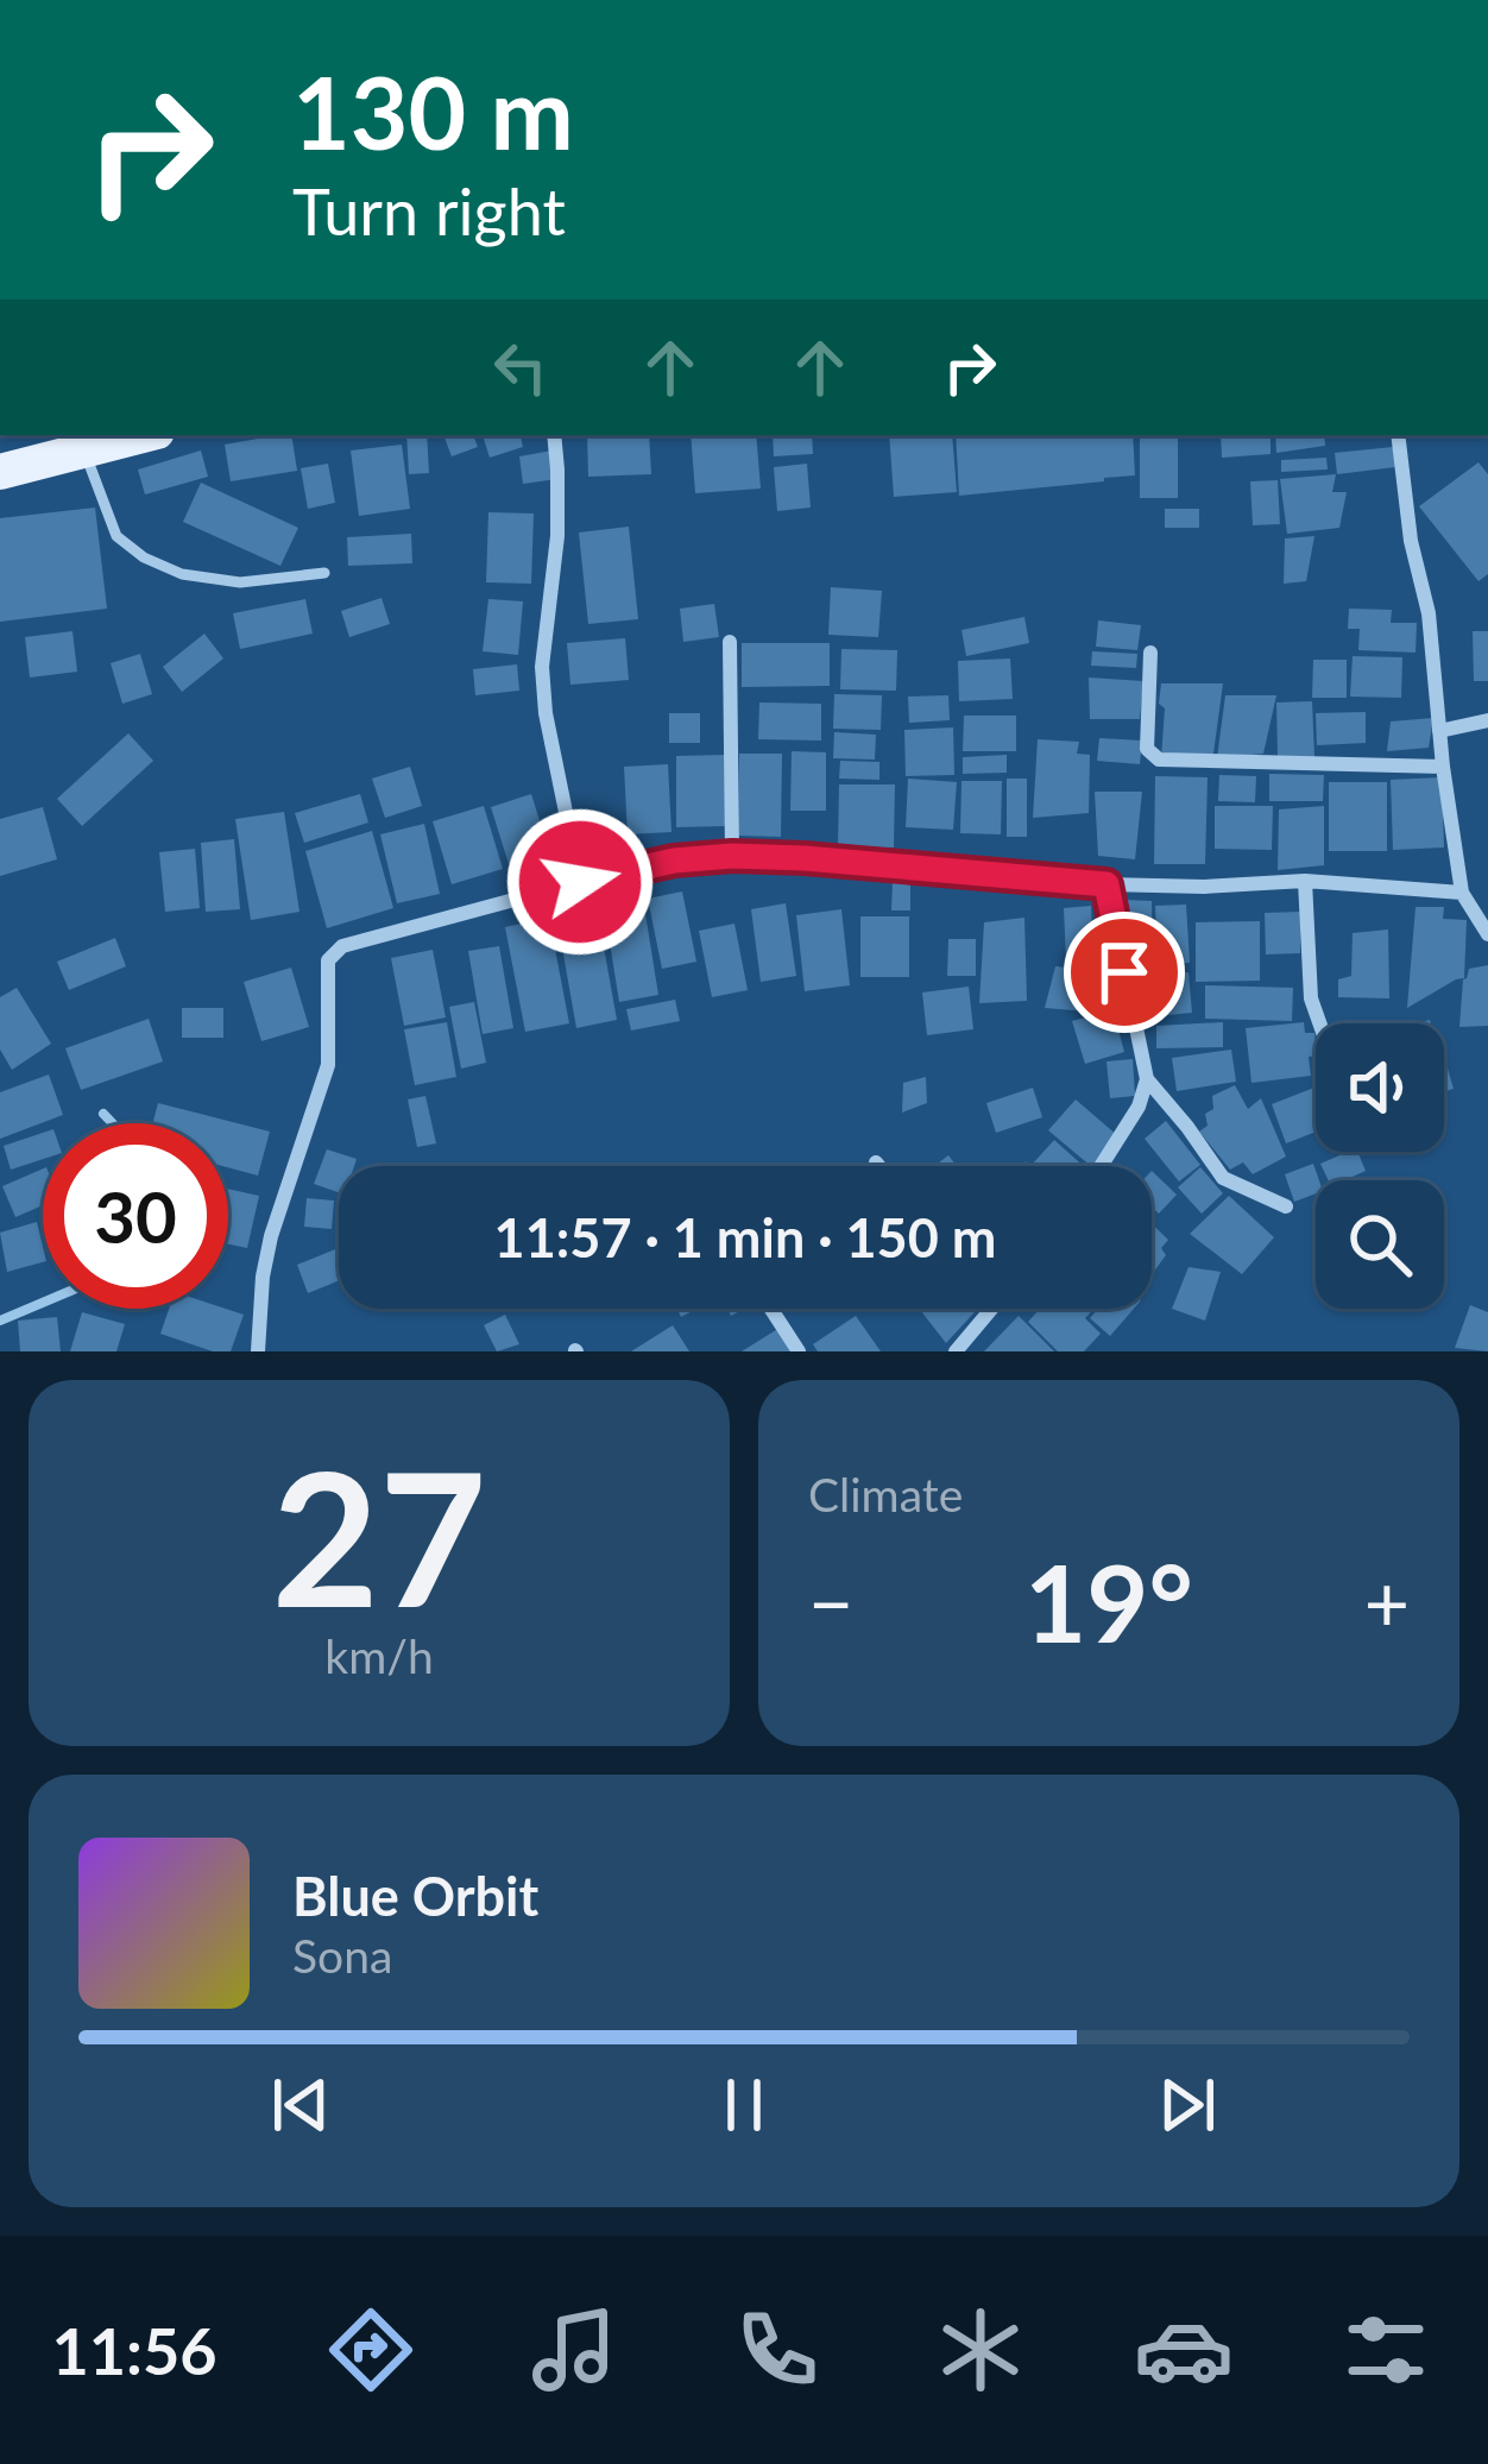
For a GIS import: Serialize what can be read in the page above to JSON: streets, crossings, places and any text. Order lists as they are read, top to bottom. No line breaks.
{"page":{"turn":["130 m","Turn right"],"limit":"30","trip":"11:57 · 1 min · 150 m","tile":[["27","km/h"],"Climate"],"heat":["−","19°","+"],"song":["Blue Orbit","Sona"],"tabs":"11:56"}}
